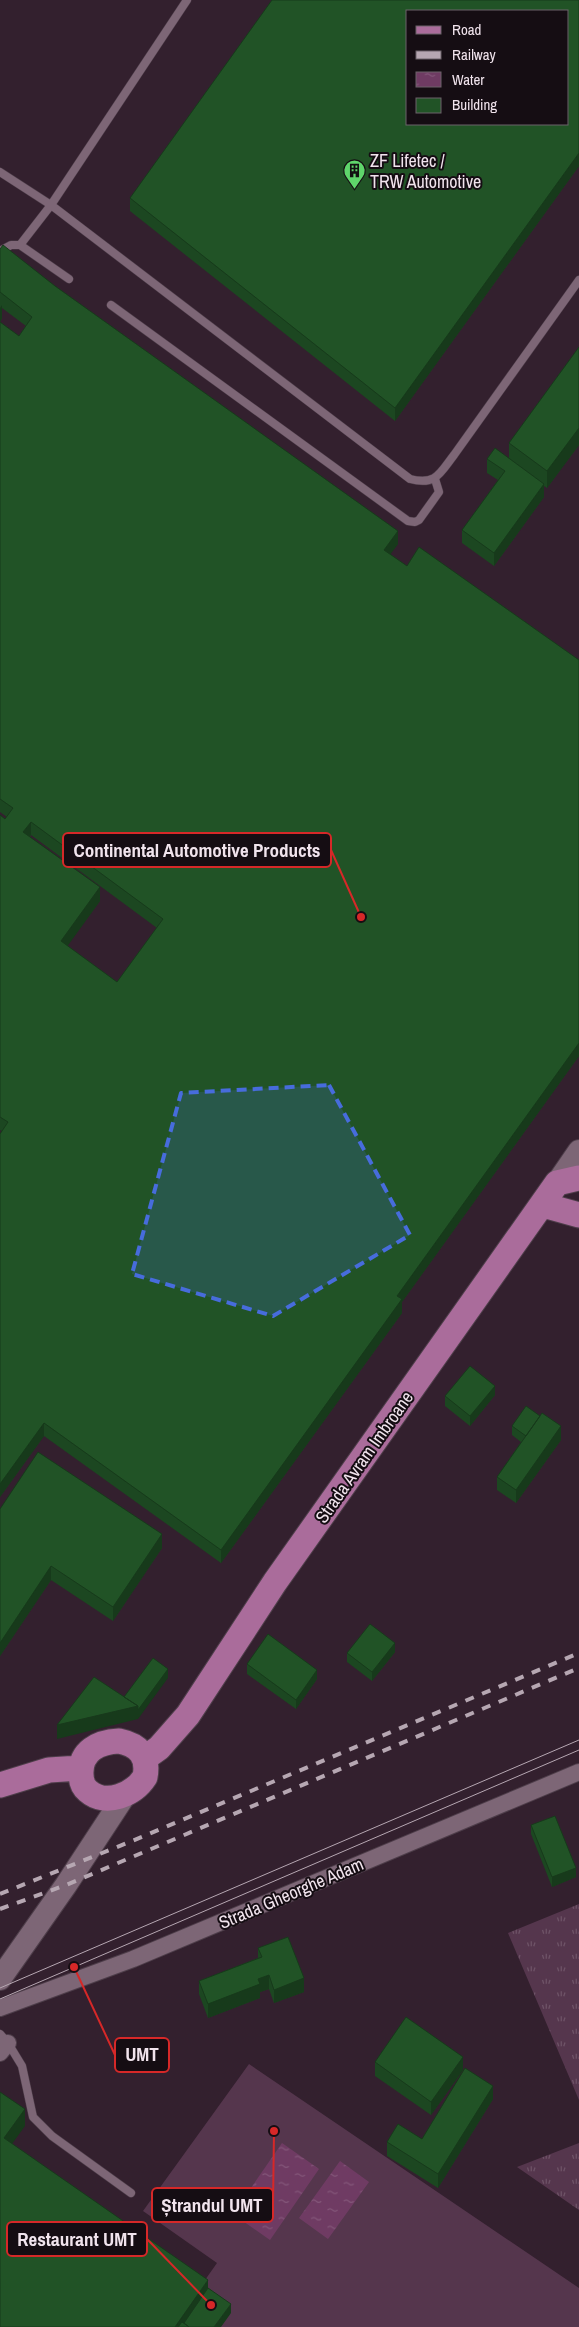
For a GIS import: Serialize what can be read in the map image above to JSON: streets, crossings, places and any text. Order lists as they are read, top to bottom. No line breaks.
{"streets":{"main road":["Strada Avram Imbroane"],"street":["Strada Gheorghe Adam"]},"places":{"building":["ZF Lifetec / TRW Automotive"],"other":["Continental Automotive Products","UMT","Ștrandul UMT","Restaurant UMT"]},"legend":["Road","Railway","Water","Building"]}
